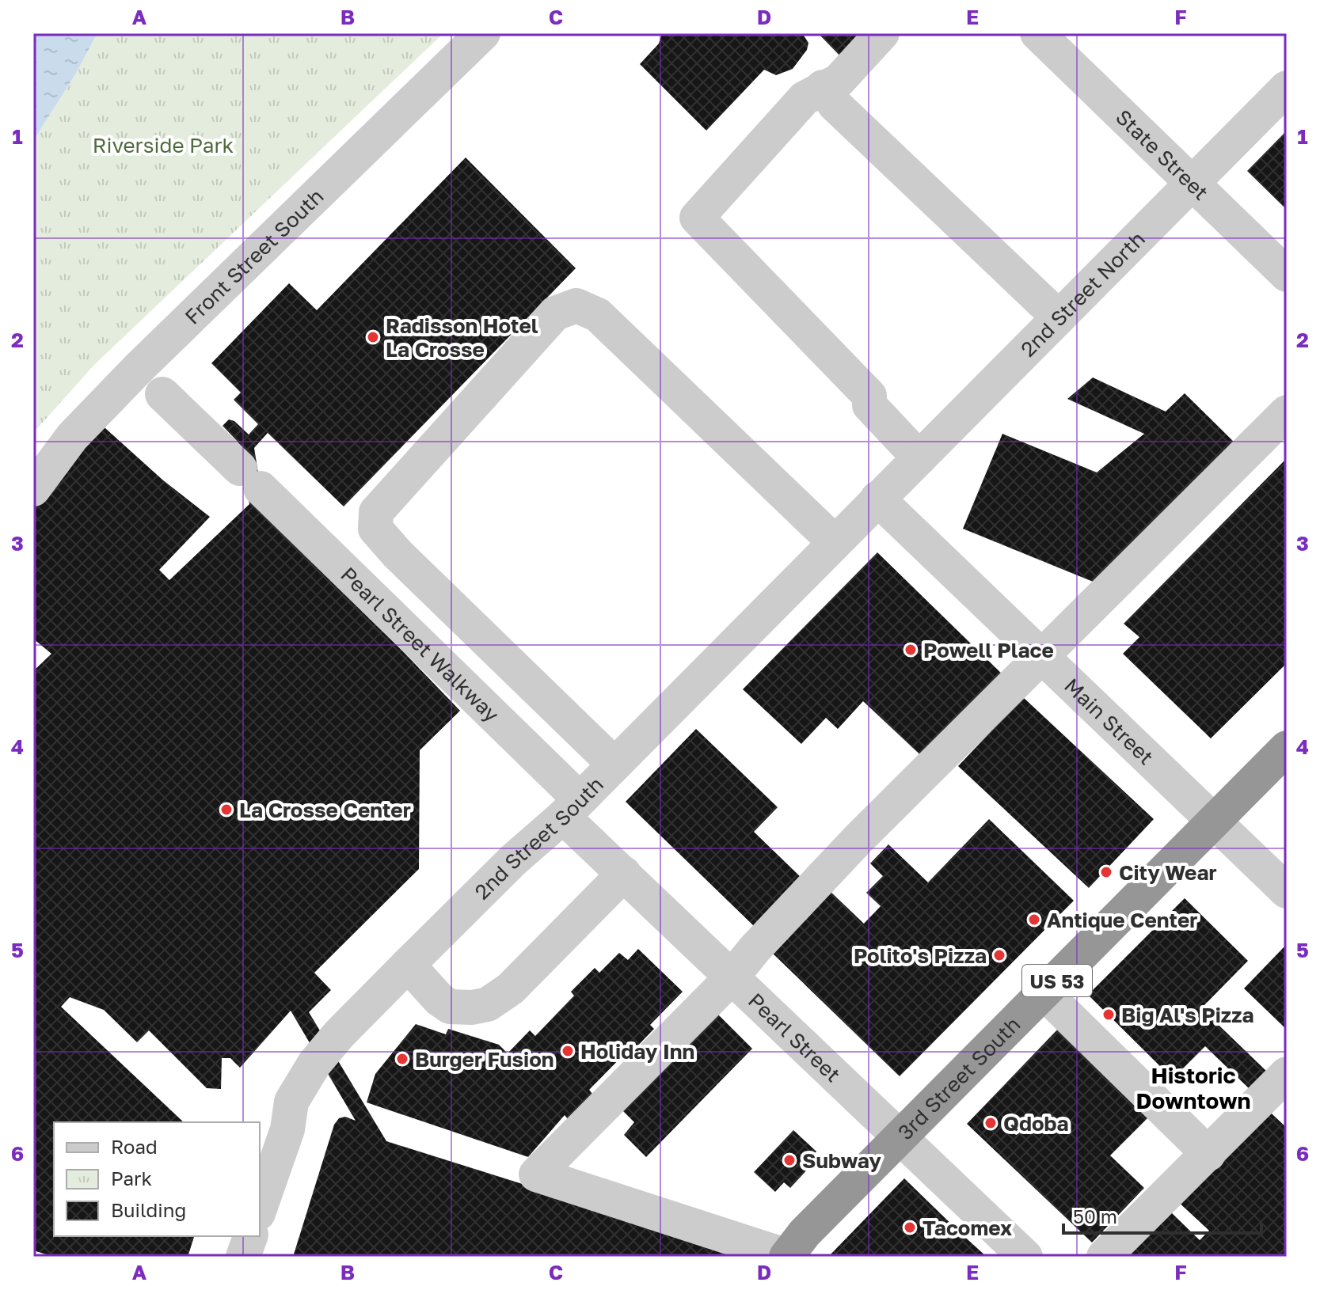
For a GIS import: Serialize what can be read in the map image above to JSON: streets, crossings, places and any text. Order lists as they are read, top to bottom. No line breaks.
{"streets":{"highway":["US 53","3rd Street South"],"street":["State Street","Front Street South","2nd Street North","Pearl Street Walkway","Main Street","2nd Street South","Pearl Street"]},"crossings":[["State Street","2nd Street North"],["2nd Street North","Main Street"],["2nd Street North","2nd Street South"],["Pearl Street Walkway","2nd Street South"],["Pearl Street Walkway","Pearl Street"],["Main Street","2nd Street South"],["Main Street","US 53"],["Main Street","3rd Street South"],["2nd Street South","Pearl Street"],["US 53","3rd Street South"],["Pearl Street","3rd Street South"]],"districts":["Historic Downtown"],"parks":["Riverside Park"],"places":["Radisson Hotel La Crosse","Powell Place","La Crosse Center","City Wear","Antique Center","Polito's Pizza","Big Al's Pizza","Holiday Inn","Burger Fusion","Qdoba","Subway","Tacomex"],"legend":["Road","Park","Building"],"scale_bar":"50 m","grid":{"columns":["A","B","C","D","E","F"],"rows":["1","2","3","4","5","6"]}}
